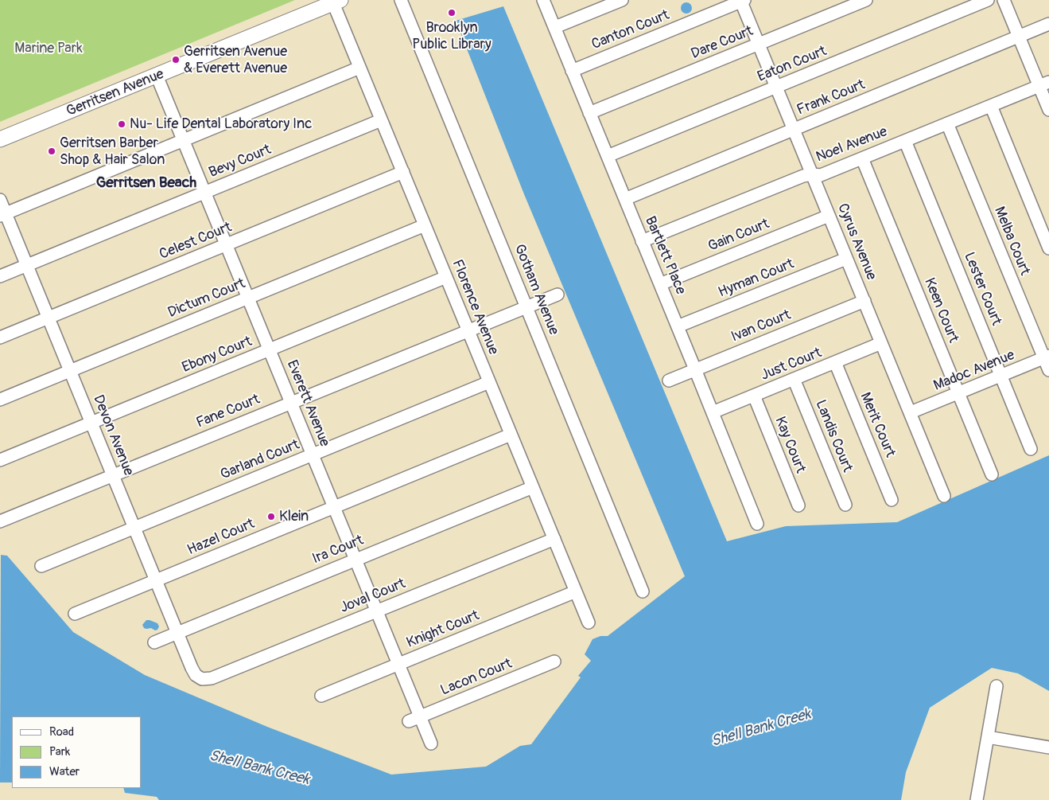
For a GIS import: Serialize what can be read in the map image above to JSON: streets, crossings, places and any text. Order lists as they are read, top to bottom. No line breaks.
{"streets":{"main road":["Gerritsen Avenue"],"street":["Canton Court","Dare Court","Eaton Court","Frank Court","Noel Avenue","Bevy Court","Gain Court","Celest Court","Melba Court","Cyrus Avenue","Bartlett Place","Hyman Court","Lester Court","Gotham Avenue","Dictum Court","Florence Avenue","Keen Court","Ivan Court","Ebony Court","Just Court","Madoc Avenue","Everett Avenue","Fane Court","Merit Court","Devon Avenue","Landis Court","Kay Court","Garland Court","Hazel Court","Ira Court","Joval Court","Knight Court","Lacon Court"]},"crossings":[["Canton Court","Cyrus Avenue"],["Canton Court","Bartlett Place"],["Dare Court","Cyrus Avenue"],["Dare Court","Bartlett Place"],["Eaton Court","Cyrus Avenue"],["Eaton Court","Bartlett Place"],["Gerritsen Avenue","Florence Avenue"],["Gerritsen Avenue","Everett Avenue"],["Frank Court","Cyrus Avenue"],["Frank Court","Bartlett Place"],["Noel Avenue","Melba Court"],["Noel Avenue","Cyrus Avenue"],["Noel Avenue","Bartlett Place"],["Noel Avenue","Lester Court"],["Noel Avenue","Keen Court"],["Bevy Court","Florence Avenue"],["Bevy Court","Everett Avenue"],["Bevy Court","Devon Avenue"],["Gain Court","Cyrus Avenue"],["Gain Court","Bartlett Place"],["Celest Court","Florence Avenue"],["Celest Court","Everett Avenue"],["Celest Court","Devon Avenue"],["Melba Court","Madoc Avenue"],["Cyrus Avenue","Hyman Court"],["Cyrus Avenue","Ivan Court"],["Cyrus Avenue","Just Court"],["Cyrus Avenue","Madoc Avenue"],["Bartlett Place","Hyman Court"],["Bartlett Place","Ivan Court"],["Bartlett Place","Just Court"],["Lester Court","Madoc Avenue"],["Gotham Avenue","Fane Court"],["Dictum Court","Florence Avenue"],["Dictum Court","Everett Avenue"],["Dictum Court","Devon Avenue"],["Florence Avenue","Ebony Court"],["Florence Avenue","Fane Court"],["Florence Avenue","Garland Court"],["Florence Avenue","Hazel Court"],["Florence Avenue","Ira Court"],["Florence Avenue","Joval Court"],["Florence Avenue","Knight Court"],["Keen Court","Madoc Avenue"],["Ebony Court","Everett Avenue"],["Ebony Court","Devon Avenue"],["Just Court","Merit Court"],["Just Court","Landis Court"],["Just Court","Kay Court"],["Everett Avenue","Fane Court"],["Everett Avenue","Garland Court"],["Everett Avenue","Hazel Court"],["Everett Avenue","Ira Court"],["Everett Avenue","Joval Court"],["Everett Avenue","Knight Court"],["Everett Avenue","Lacon Court"],["Fane Court","Devon Avenue"],["Devon Avenue","Garland Court"],["Devon Avenue","Hazel Court"],["Devon Avenue","Ira Court"],["Devon Avenue","Joval Court"]],"districts":["Gerritsen Beach"],"water":["Shell Bank Creek"],"parks":["Marine Park"],"places":["Brooklyn Public Library","Gerritsen Avenue & Everett Avenue","Nu- Life Dental Laboratory Inc","Gerritsen Barber Shop & Hair Salon","Klein"],"legend":["Road","Park","Water"]}
